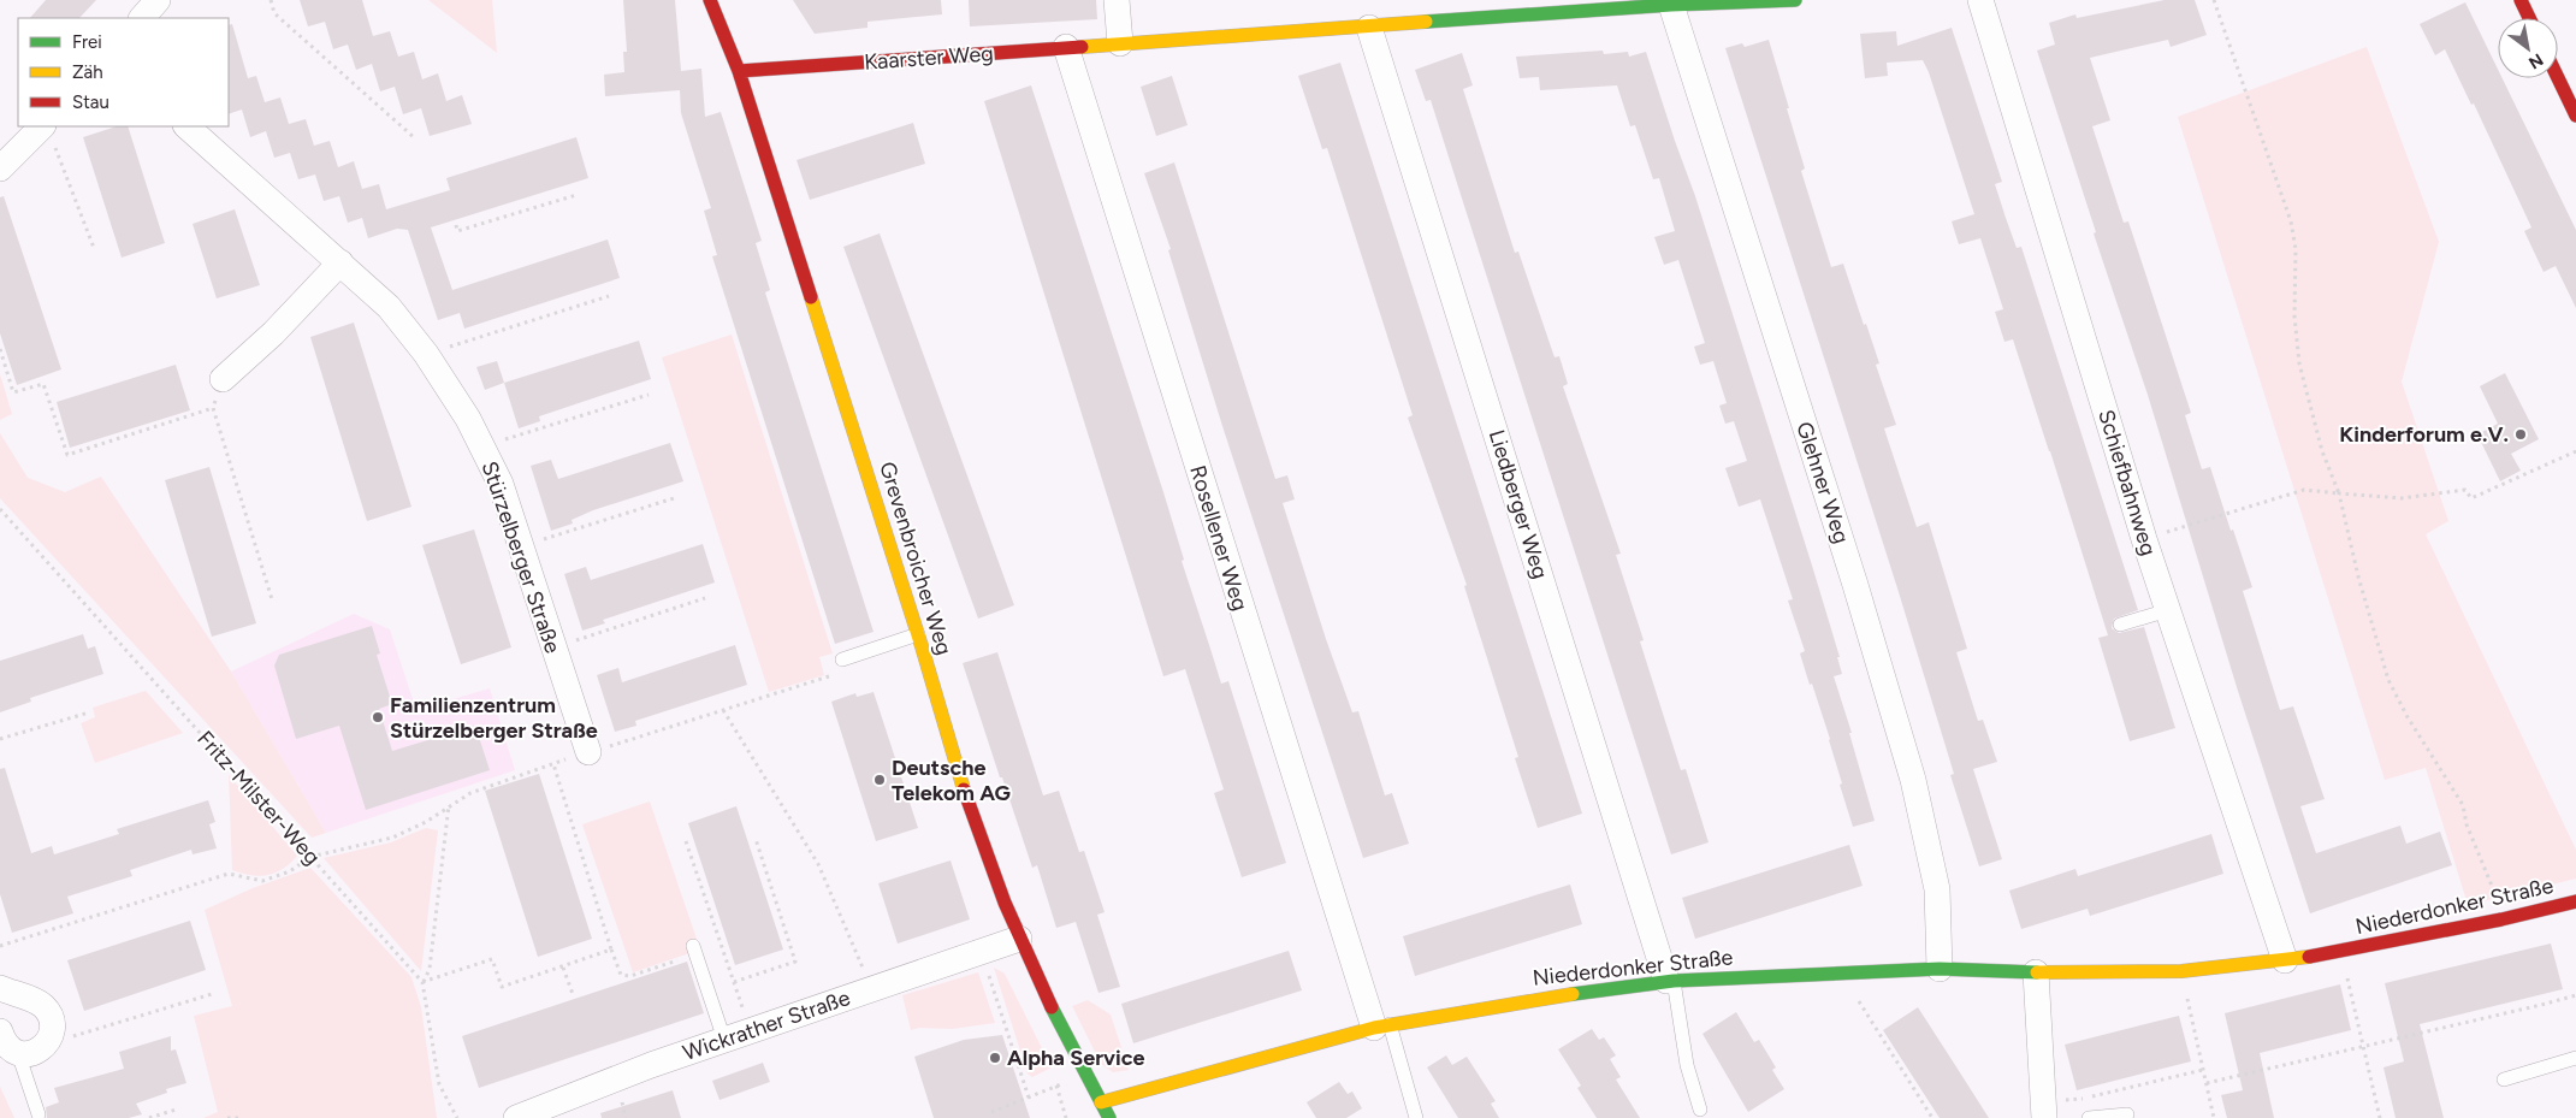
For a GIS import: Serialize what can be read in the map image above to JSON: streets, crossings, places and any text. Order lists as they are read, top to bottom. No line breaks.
{"streets":{"street":["Kaarster Weg","Glehner Weg","Schiefbahnweg","Liedberger Weg","Rosellener Weg","Stürzelberger Straße","Grevenbroicher Weg","Niederdonker Straße","Wickrather Straße"],"path":["Fritz-Milster-Weg"]},"crossings":[["Kaarster Weg","Glehner Weg"],["Kaarster Weg","Liedberger Weg"],["Kaarster Weg","Rosellener Weg"],["Kaarster Weg","Grevenbroicher Weg"],["Glehner Weg","Niederdonker Straße"],["Schiefbahnweg","Niederdonker Straße"],["Liedberger Weg","Niederdonker Straße"],["Rosellener Weg","Niederdonker Straße"],["Grevenbroicher Weg","Niederdonker Straße"],["Grevenbroicher Weg","Wickrather Straße"]],"places":["Kinderforum e.V.","Familienzentrum Stürzelberger Straße","Deutsche Telekom AG","Alpha Service"],"legend":["Frei","Zäh","Stau"],"north":"bottom right"}
